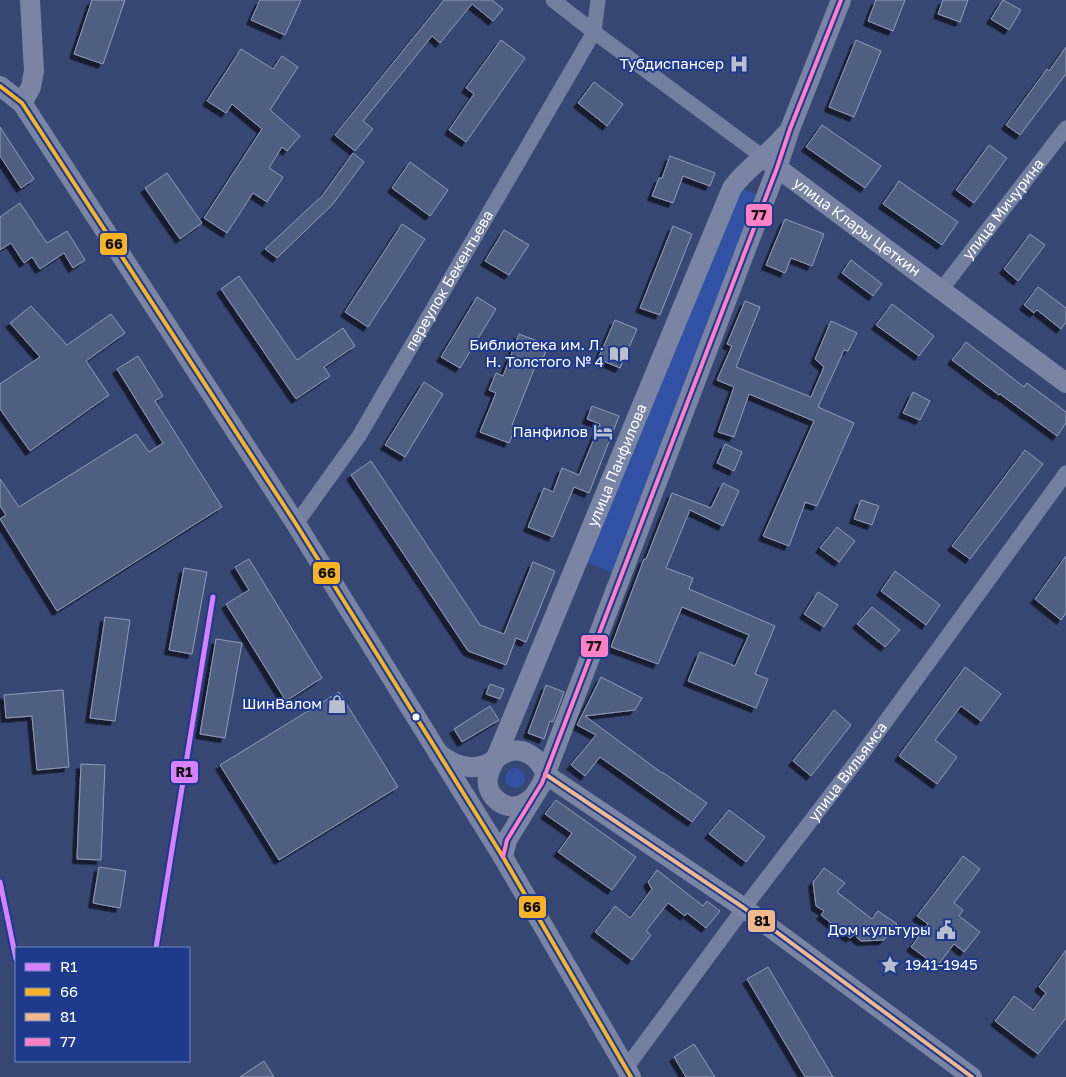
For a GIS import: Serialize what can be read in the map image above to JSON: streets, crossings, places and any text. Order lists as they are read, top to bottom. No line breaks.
{"streets":{"street":["улица Мичурина","улица Клары Цеткин","переулок Бекентьева","улица Панфилова","улица Вильямса"]},"crossings":[["улица Мичурина","улица Клары Цеткин"],["улица Клары Цеткин","переулок Бекентьева"],["улица Клары Цеткин","улица Панфилова"]],"places":{"hospital":["Тубдиспансер"],"library":["Библиотека им. Л. Н. Толстого № 4"],"hotel":["Панфилов"],"shop":["ШинВалом"],"public building":["Дом культуры"],"place":["1941-1945"]},"lines":["transit line 77","transit line 66","transit line R1","transit line 81"],"legend":["R1","66","81","77"]}
